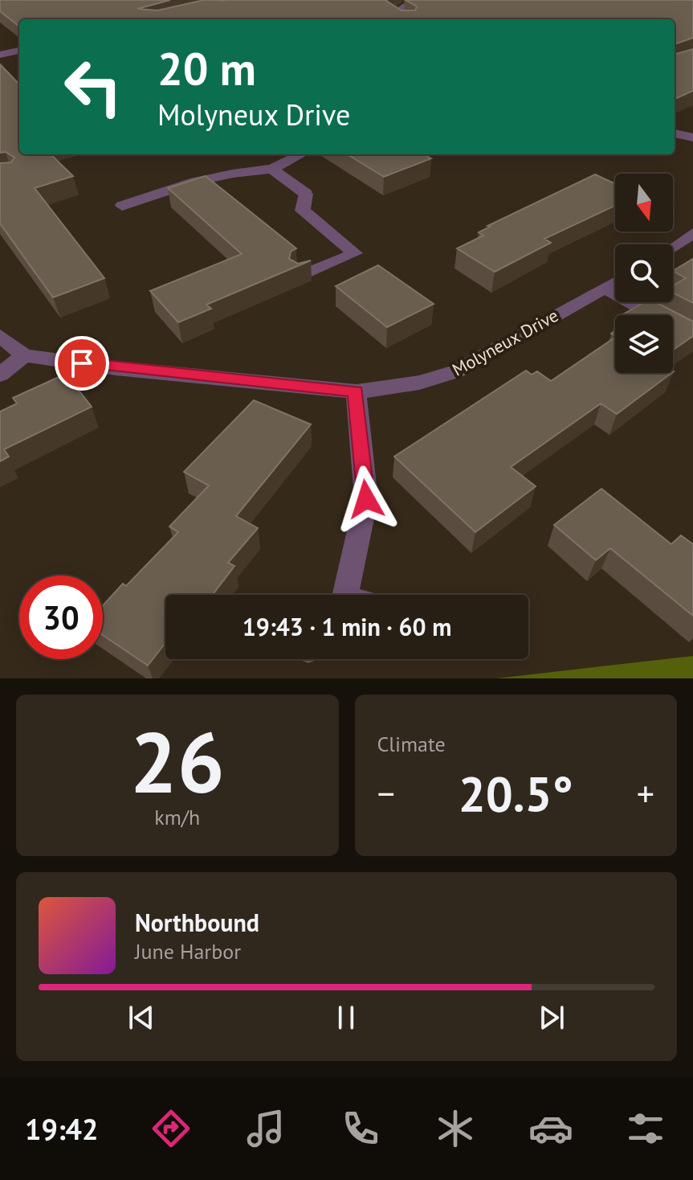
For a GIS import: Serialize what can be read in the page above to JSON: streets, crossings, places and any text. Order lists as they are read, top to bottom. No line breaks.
{"streets":{"street":["Molyneux Drive"]},"north":"bottom","page":{"turn":["20 m","Molyneux Drive"],"limit":"30","trip":"19:43 · 1 min · 60 m","tile":[["26","km/h"],"Climate"],"heat":["−","20.5°","+"],"song":["Northbound","June Harbor"],"tabs":"19:42"}}
